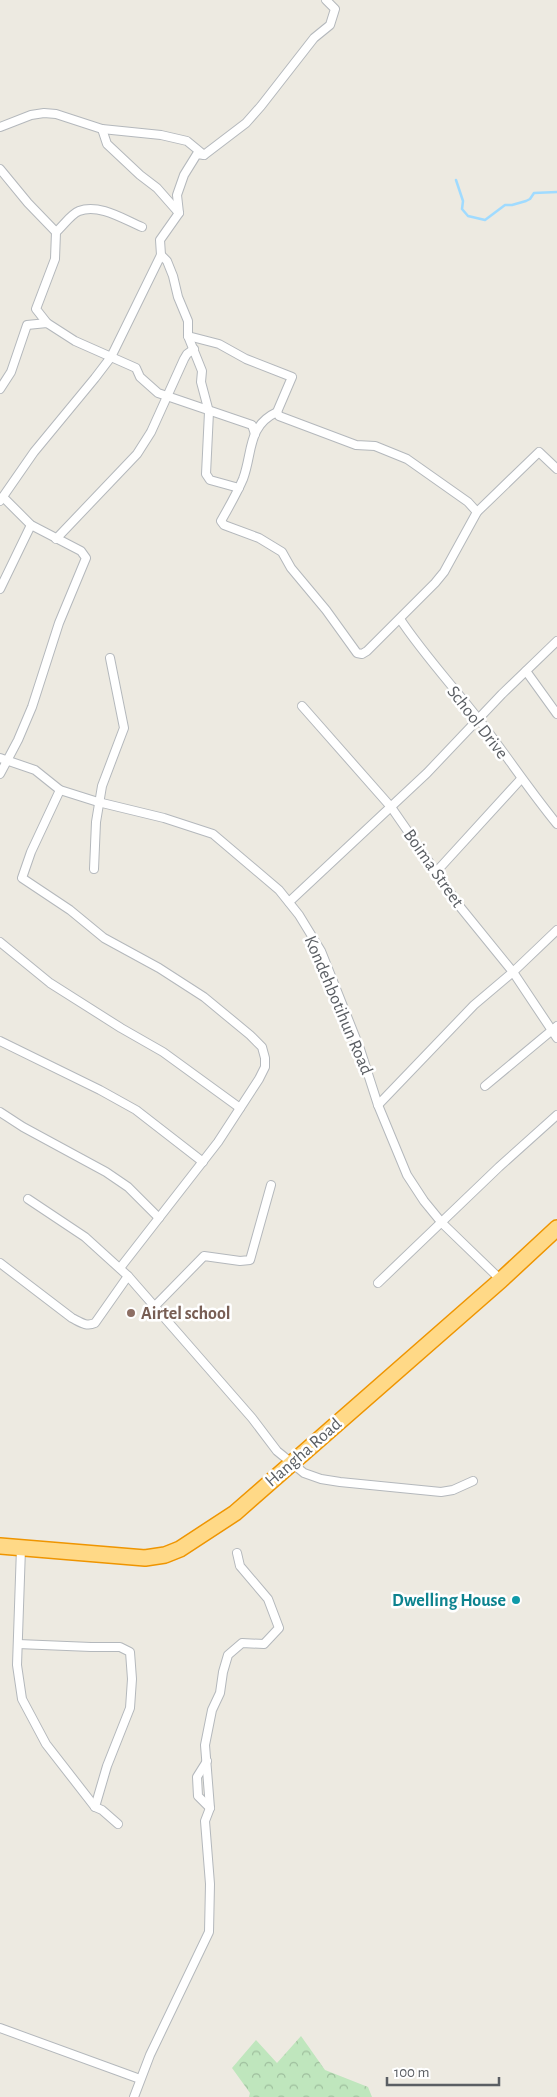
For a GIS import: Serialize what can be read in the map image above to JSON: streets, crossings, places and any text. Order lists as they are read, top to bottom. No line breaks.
{"streets":{"highway":["Hangha Road"],"street":["School Drive","Boima Street","Kondehbotihun Road"]},"crossings":[["Kondehbotihun Road","Hangha Road"]],"places":["Airtel school","Dwelling House"],"scale_bar":"100 m"}
